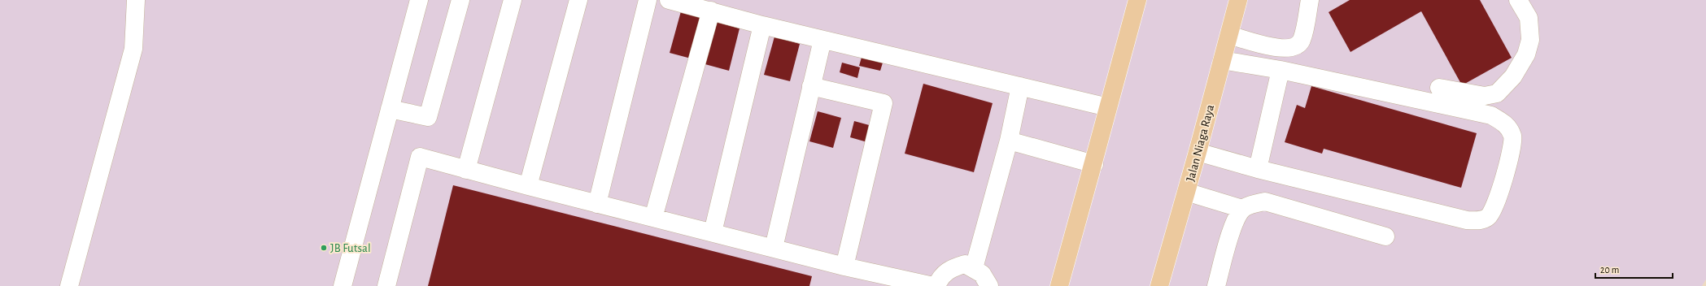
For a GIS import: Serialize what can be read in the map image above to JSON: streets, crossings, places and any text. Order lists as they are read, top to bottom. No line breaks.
{"streets":{"main road":["Jalan Niaga Raya"]},"places":["JB Futsal"],"scale_bar":"20 m"}
